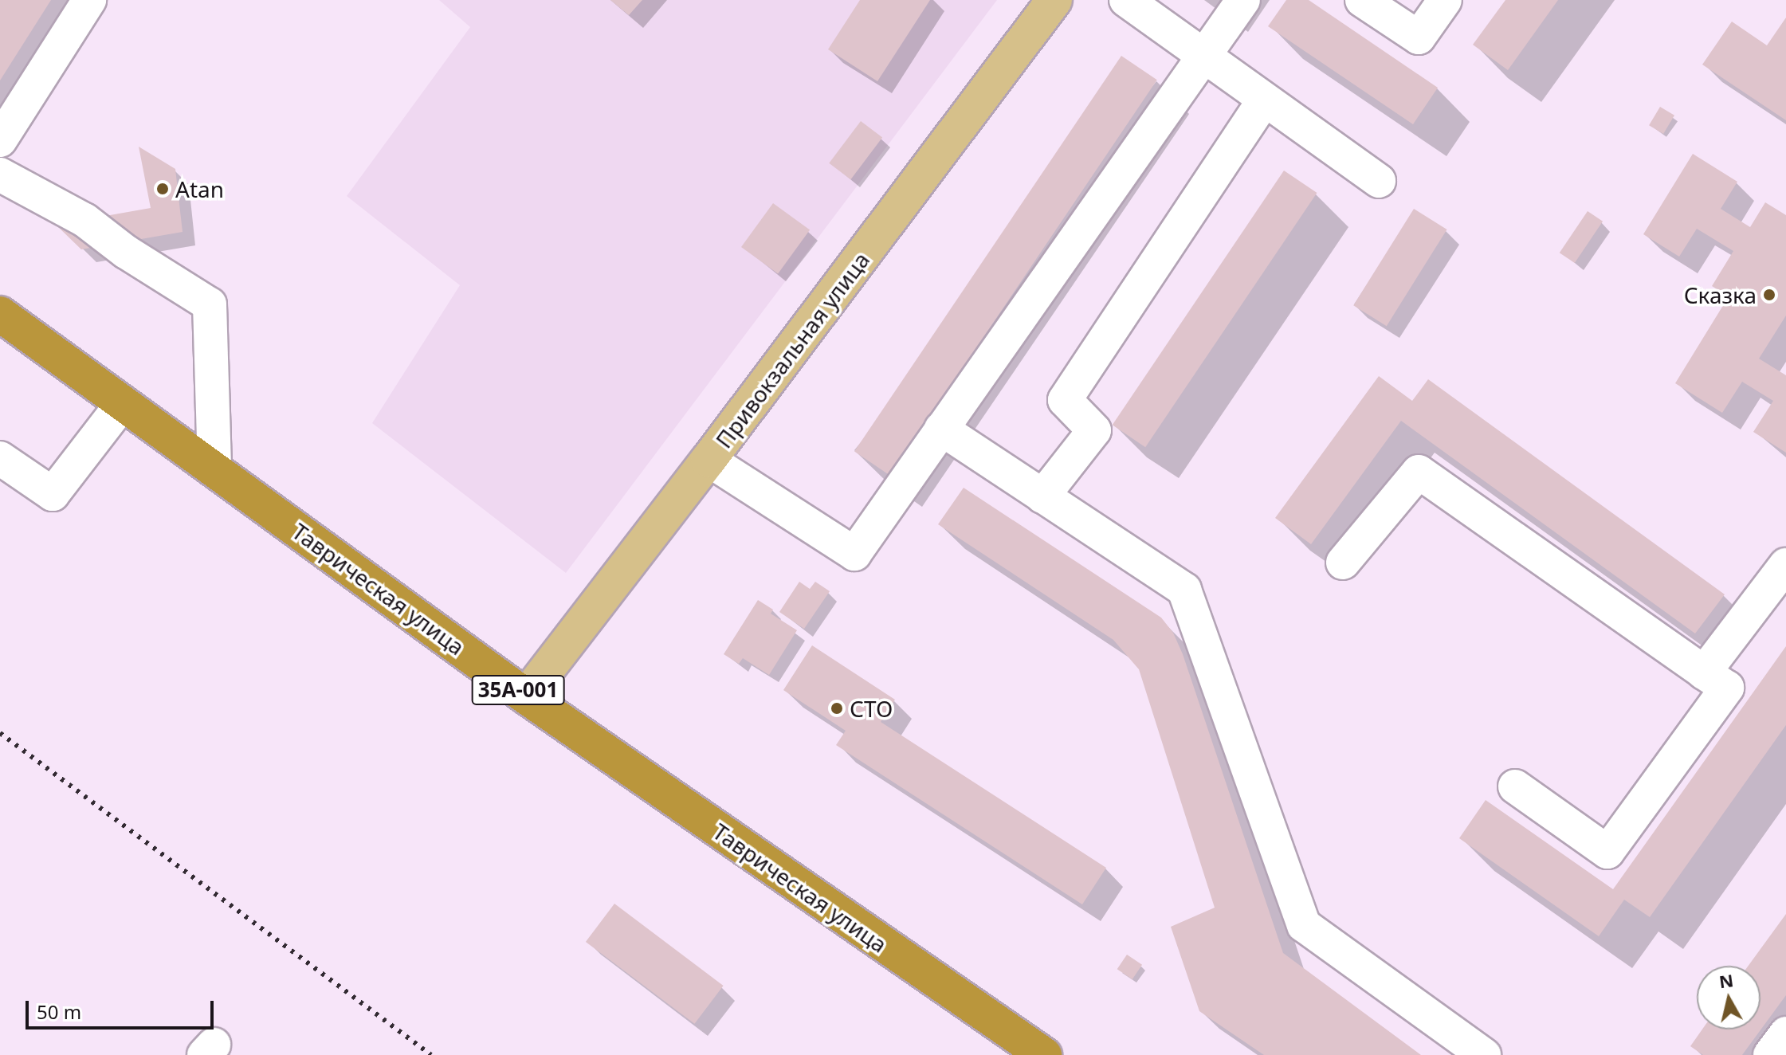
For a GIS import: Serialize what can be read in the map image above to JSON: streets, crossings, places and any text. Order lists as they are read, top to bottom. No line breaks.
{"streets":{"highway":["Таврическая улица","35А-001"],"main road":["Привокзальная улица"]},"crossings":[["Привокзальная улица","Таврическая улица"]],"places":["Atan","Сказка","СТО"],"scale_bar":"50 m","north":"top"}
